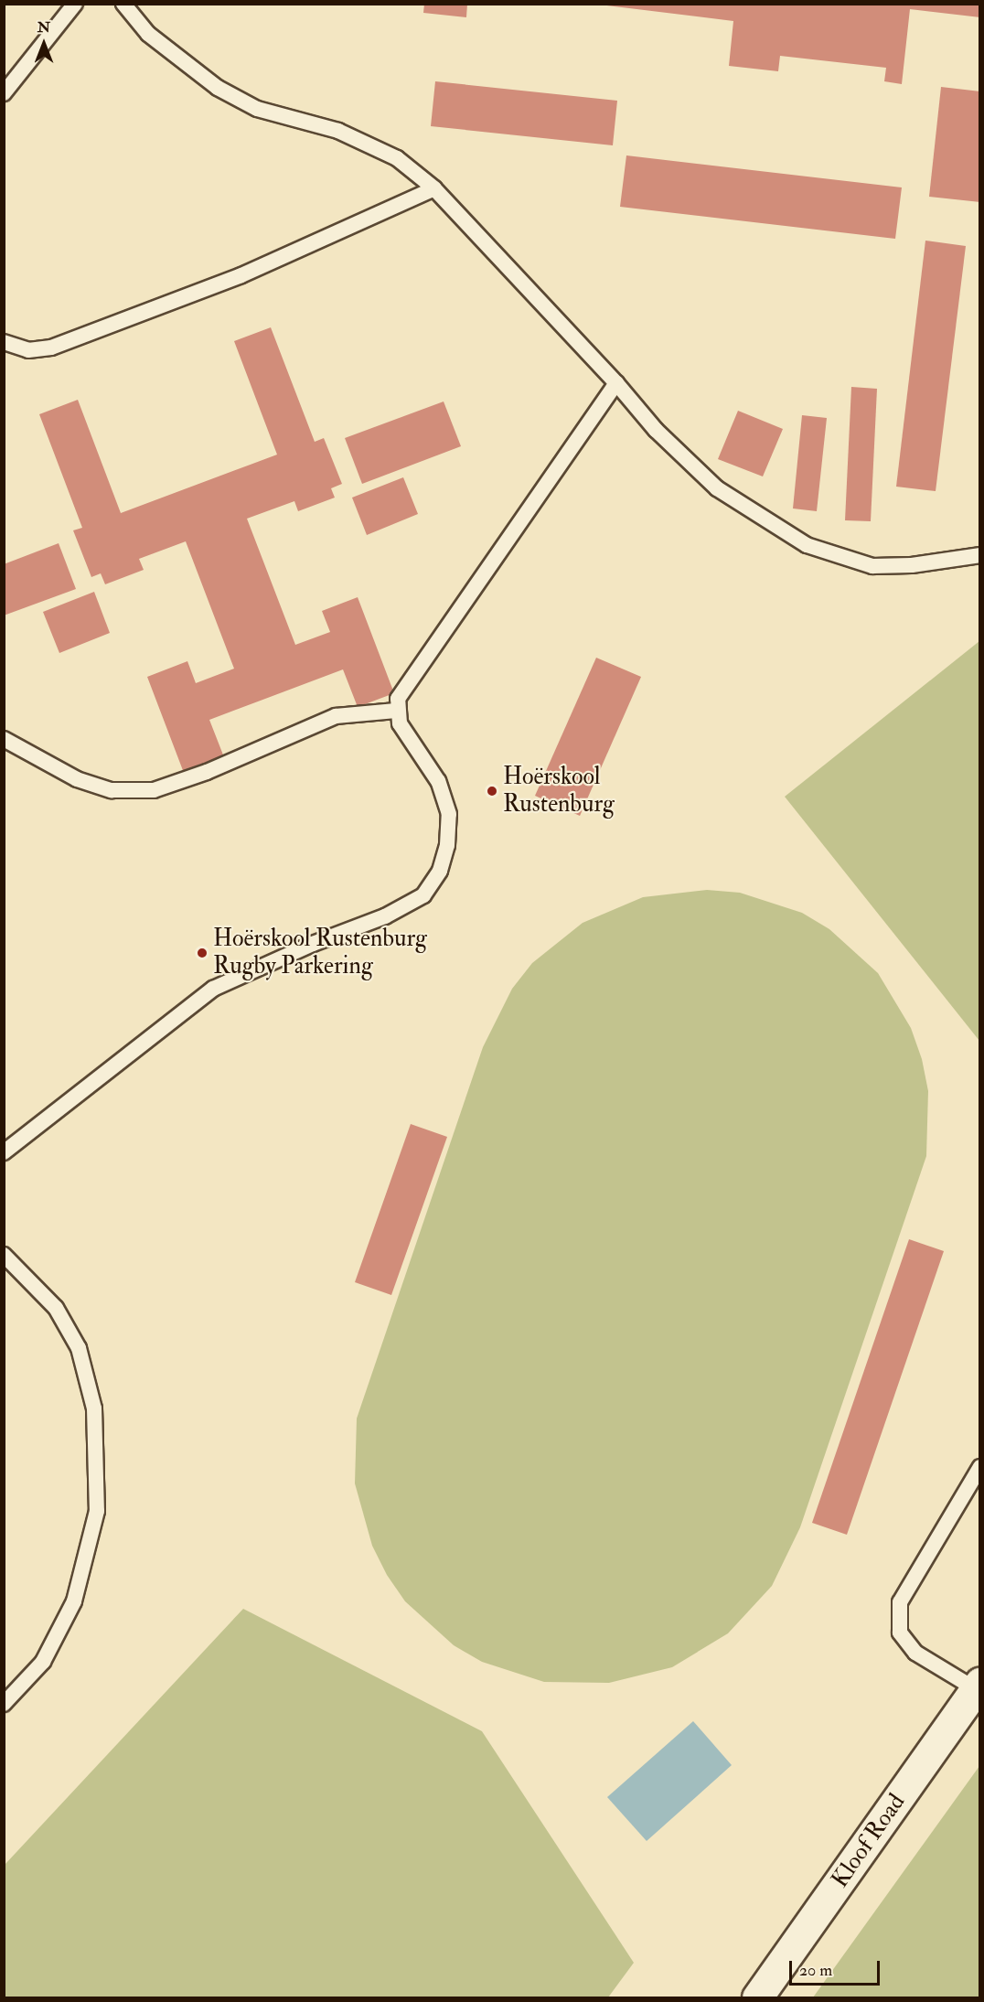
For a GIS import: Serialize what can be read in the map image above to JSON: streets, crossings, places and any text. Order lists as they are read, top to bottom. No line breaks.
{"streets":{"street":["Kloof Road"]},"places":["Hoërskool Rustenburg","Hoërskool Rustenburg Rugby Parkering"],"scale_bar":"20 m","north":"top"}
